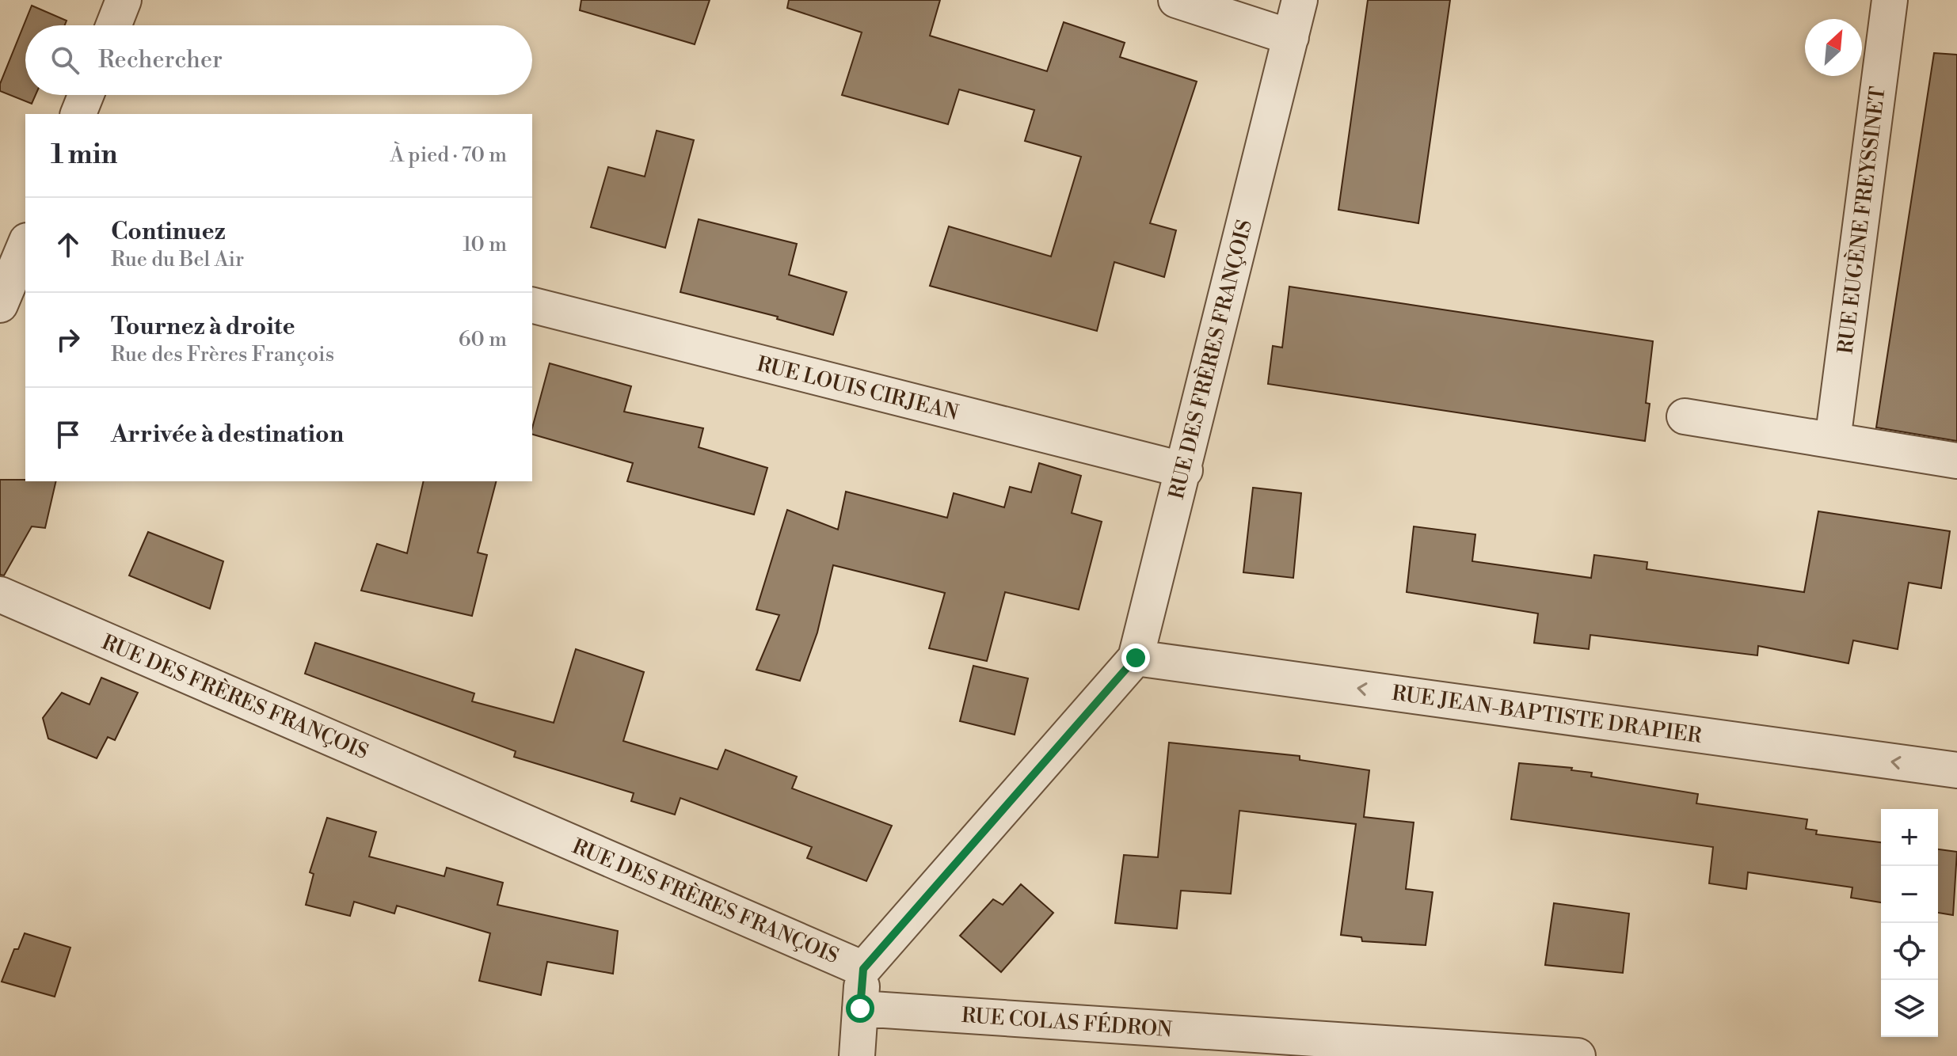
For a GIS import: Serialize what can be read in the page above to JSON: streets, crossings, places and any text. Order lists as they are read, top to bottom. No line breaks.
{"streets":{"street":["RUE EUGÈNE FREYSSINET","RUE DES FRÈRES FRANÇOIS","RUE LOUIS CIRJEAN","RUE JEAN-BAPTISTE DRAPIER","RUE COLAS FÉDRON"]},"crossings":[["RUE DES FRÈRES FRANÇOIS","RUE LOUIS CIRJEAN"],["RUE DES FRÈRES FRANÇOIS","RUE JEAN-BAPTISTE DRAPIER"]],"north":"top right","page":{"search":"Rechercher","heading":["1 min","À pied · 70 m"],"list":[["Continuez","Rue du Bel Air","10 m"],["Tournez à droite","Rue des Frères François","60 m"],"Arrivée à destination"],"map_buttons":["+","−"]}}
